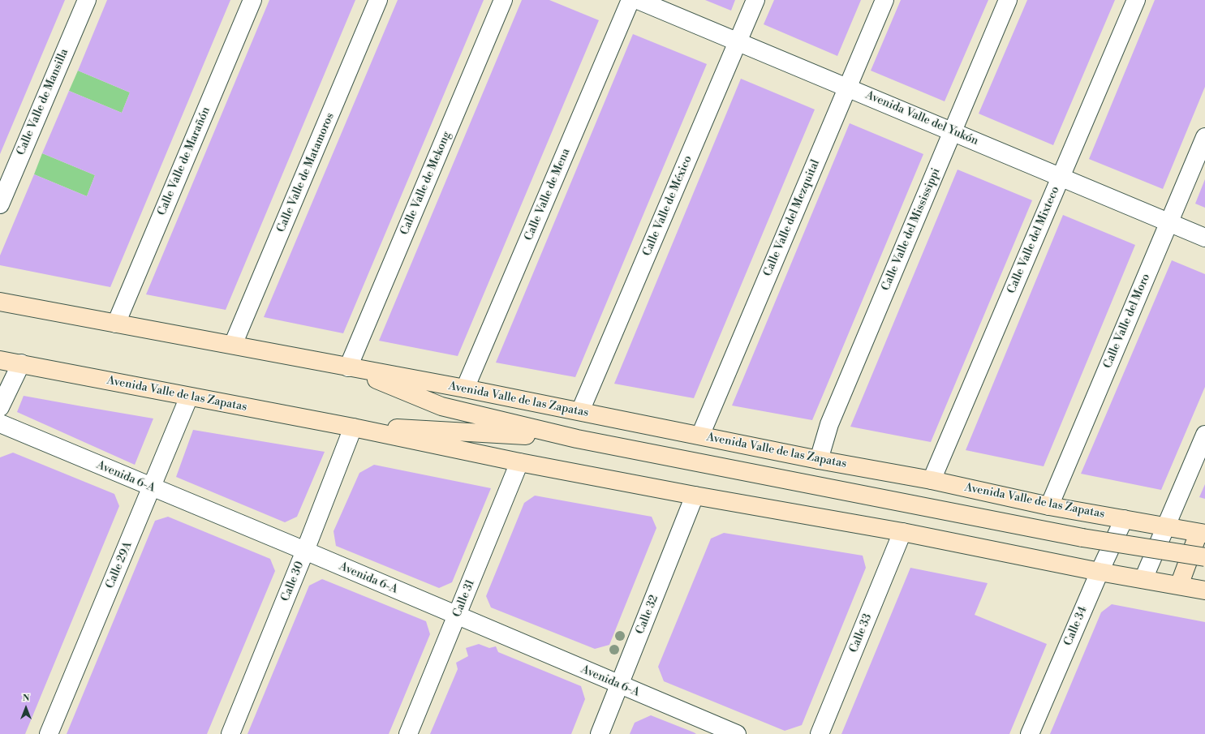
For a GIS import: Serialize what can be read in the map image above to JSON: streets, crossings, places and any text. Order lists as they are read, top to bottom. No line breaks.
{"streets":{"main road":["Avenida Valle de las Zapatas"],"street":["Calle Valle de Mansilla","Avenida Valle del Yukón","Calle Valle de Marañón","Calle Valle de Matamoros","Calle Valle de Mekong","Calle Valle de Mena","Calle Valle de México","Calle Valle del Mezquital","Calle Valle del Mississippi","Calle Valle del Mixteco","Calle Valle del Moro","Avenida 6-A","Calle 29A","Calle 30","Calle 31","Calle 32","Calle 34","Calle 33"]},"crossings":[["Avenida Valle del Yukón","Calle Valle de México"],["Avenida Valle del Yukón","Calle Valle del Mezquital"],["Avenida Valle del Yukón","Calle Valle del Mississippi"],["Avenida Valle del Yukón","Calle Valle del Mixteco"],["Avenida Valle del Yukón","Calle Valle del Moro"],["Calle Valle de Marañón","Avenida Valle de las Zapatas"],["Calle Valle de Matamoros","Avenida Valle de las Zapatas"],["Calle Valle de Mekong","Avenida Valle de las Zapatas"],["Calle Valle de Mena","Avenida Valle de las Zapatas"],["Calle Valle de México","Avenida Valle de las Zapatas"],["Calle Valle del Mezquital","Avenida Valle de las Zapatas"],["Calle Valle del Mississippi","Avenida Valle de las Zapatas"],["Calle Valle del Mixteco","Avenida Valle de las Zapatas"],["Calle Valle del Moro","Avenida Valle de las Zapatas"],["Avenida Valle de las Zapatas","Calle 29A"],["Avenida Valle de las Zapatas","Calle 30"],["Avenida Valle de las Zapatas","Calle 31"],["Avenida Valle de las Zapatas","Calle 32"],["Avenida Valle de las Zapatas","Calle 34"],["Avenida Valle de las Zapatas","Calle 33"],["Avenida 6-A","Calle 29A"],["Avenida 6-A","Calle 30"],["Avenida 6-A","Calle 31"],["Avenida 6-A","Calle 32"]],"north":"top"}
